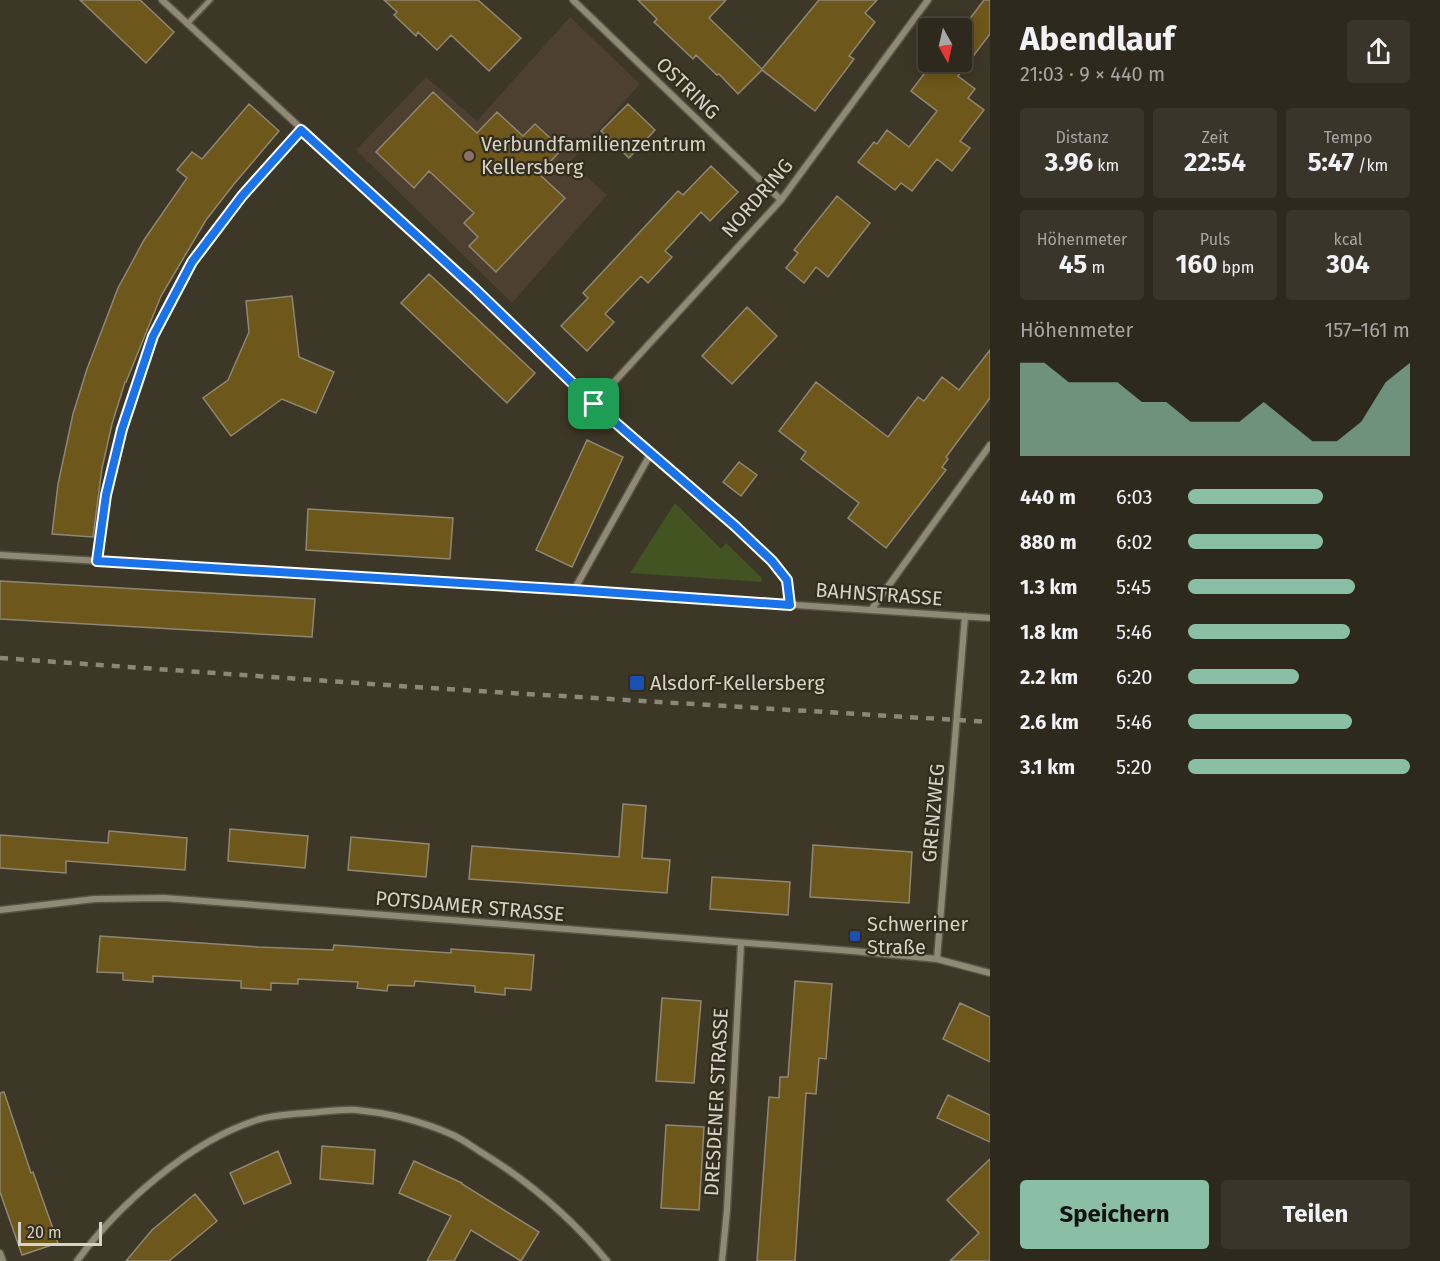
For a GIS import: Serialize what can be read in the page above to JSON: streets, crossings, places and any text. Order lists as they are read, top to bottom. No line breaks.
{"streets":{"street":["OSTRING","NORDRING","BAHNSTRASSE","GRENZWEG","POTSDAMER STRASSE","DRESDENER STRASSE"]},"crossings":[["OSTRING","NORDRING"],["BAHNSTRASSE","GRENZWEG"],["GRENZWEG","POTSDAMER STRASSE"],["POTSDAMER STRASSE","DRESDENER STRASSE"]],"places":{"other":["Verbundfamilienzentrum Kellersberg"],"transit":["Alsdorf-Kellersberg","Schweriner Straße"]},"scale_bar":"20 m","north":"bottom","page":{"heading":["Abendlauf","21:03 · 9 × 440 m"],"stats":[["Distanz","3.96 km"],["Zeit","22:54"],["Tempo","5:47 /km"],["Höhenmeter","45 m"],["Puls","160 bpm"],["kcal","304"]],"chart":["Höhenmeter","157–161 m"],"list":[{"name":"440 m","note":"6:03"},{"name":"880 m","note":"6:02"},{"name":"1.3 km","note":"5:45"},{"name":"1.8 km","note":"5:46"},{"name":"2.2 km","note":"6:20"},{"name":"2.6 km","note":"5:46"},{"name":"3.1 km","note":"5:20"}],"buttons":["Speichern","Teilen"],"scale":"20 m"}}
